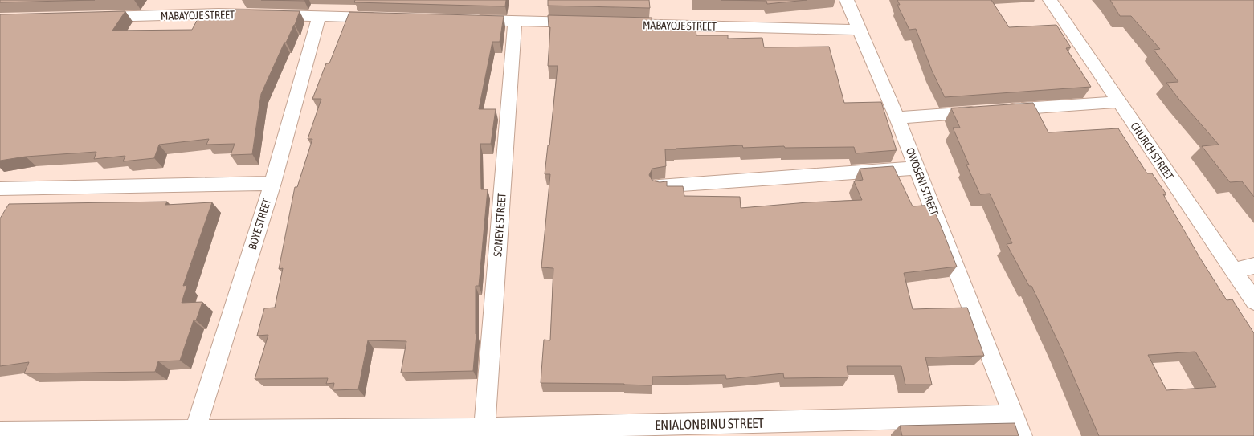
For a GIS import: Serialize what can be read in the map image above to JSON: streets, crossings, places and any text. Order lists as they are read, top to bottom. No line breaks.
{"streets":{"street":["MABAYOJE STREET","CHURCH STREET","OWOSENI STREET","BOYE STREET","SONEYE STREET","ENIALONBINU STREET"]},"crossings":[["MABAYOJE STREET","OWOSENI STREET"],["MABAYOJE STREET","BOYE STREET"],["OWOSENI STREET","ENIALONBINU STREET"],["BOYE STREET","ENIALONBINU STREET"],["SONEYE STREET","ENIALONBINU STREET"]]}
